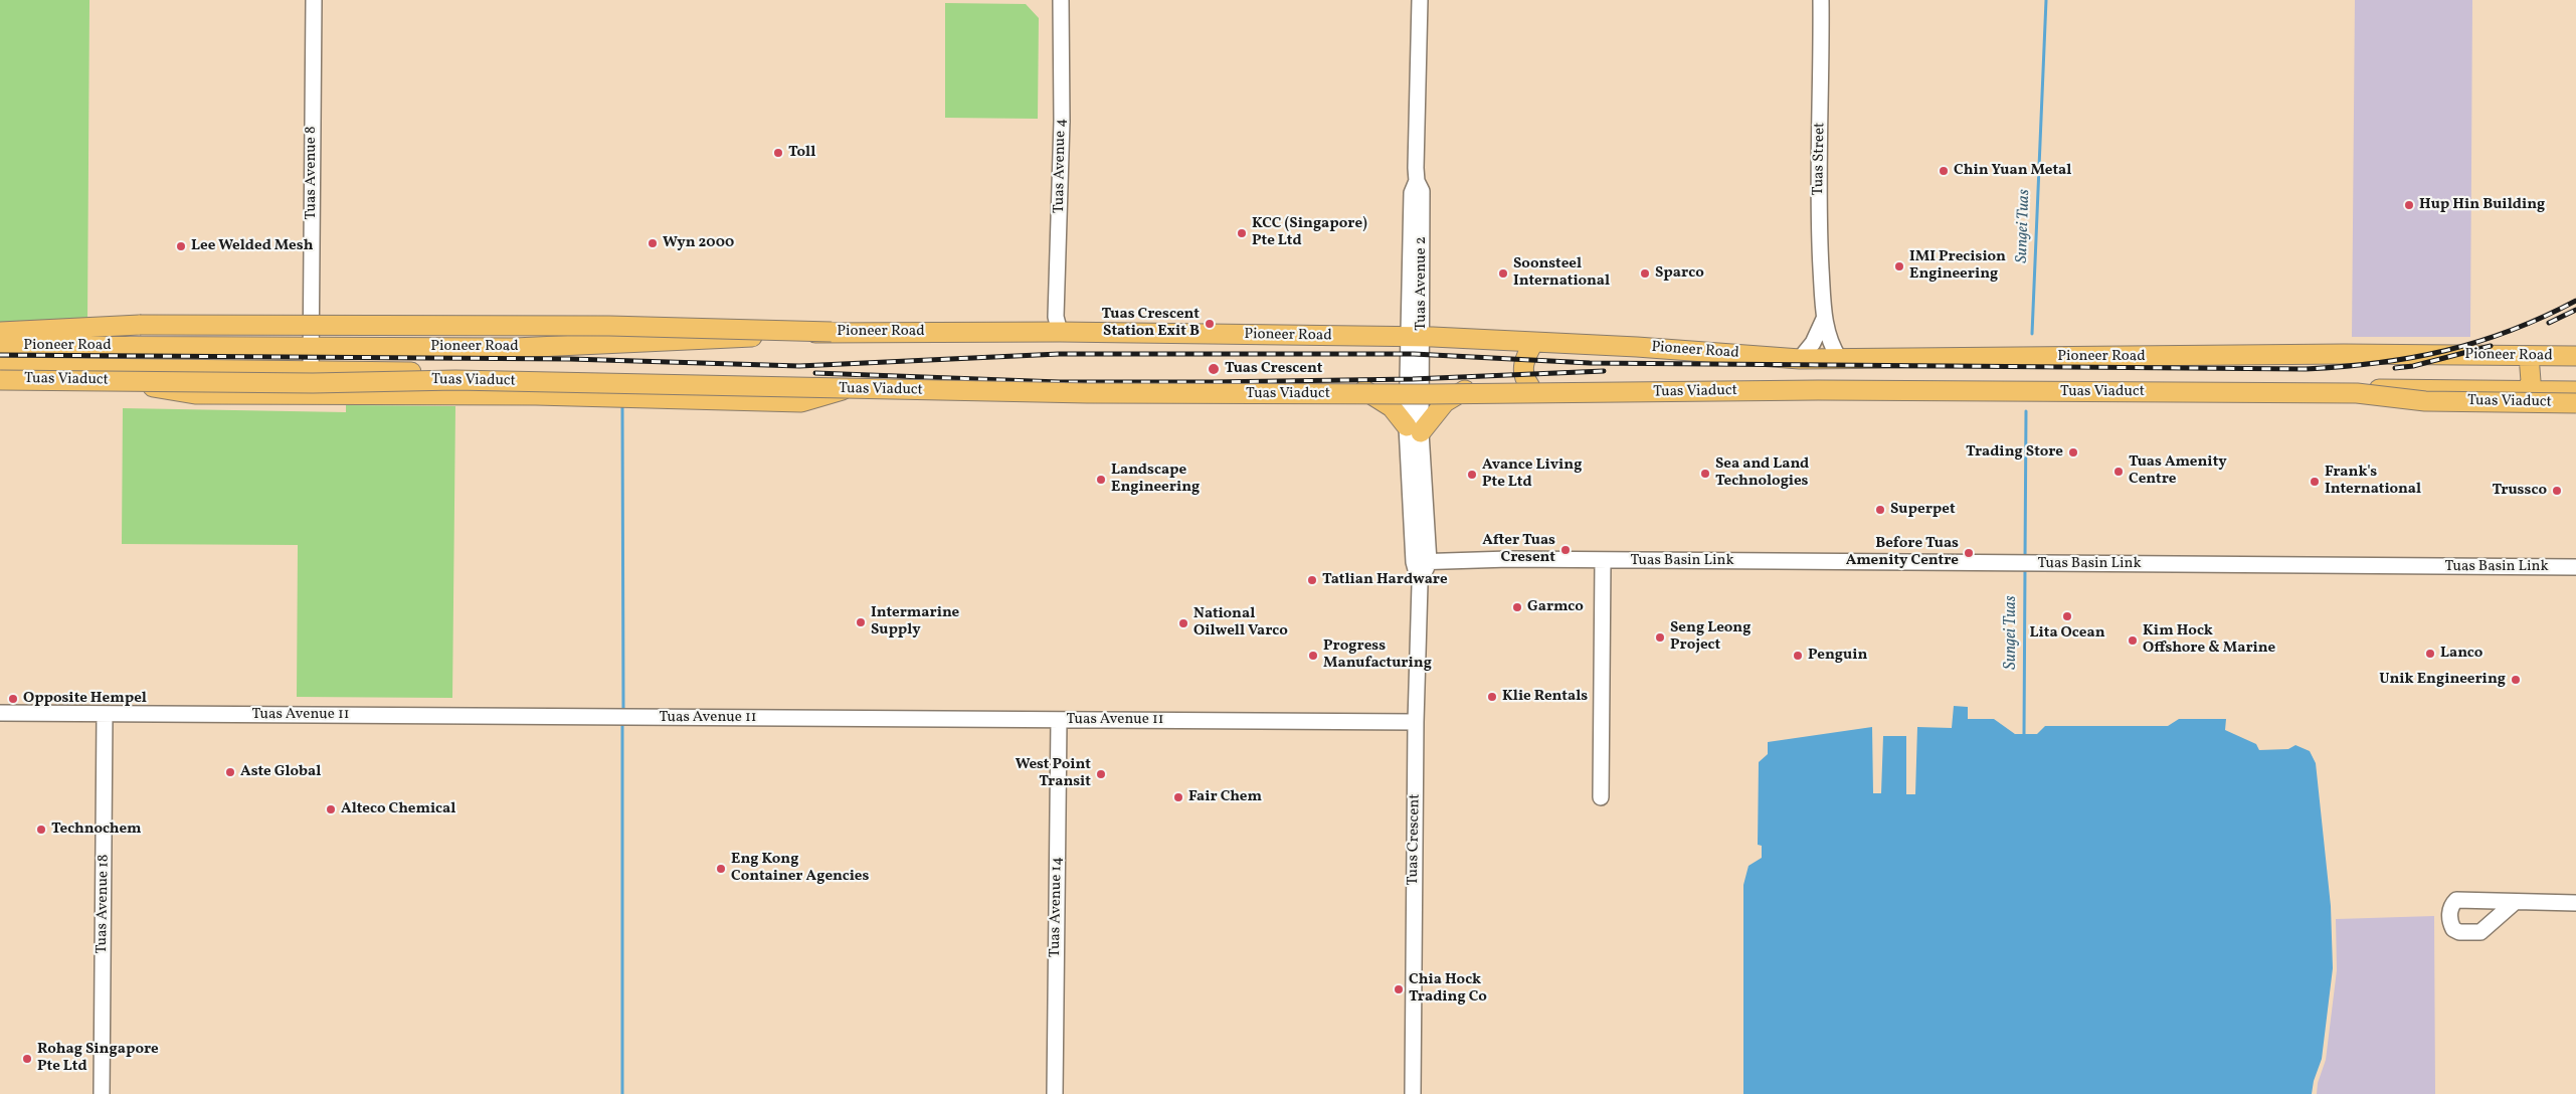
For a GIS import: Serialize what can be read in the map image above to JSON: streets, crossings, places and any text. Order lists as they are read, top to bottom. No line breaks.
{"streets":{"main road":["Pioneer Road","Tuas Viaduct"],"street":["Tuas Street","Tuas Avenue 4","Tuas Avenue 8","Tuas Avenue 2","Tuas Basin Link","Tuas Avenue 11","Tuas Crescent","Tuas Avenue 18","Tuas Avenue 14"]},"crossings":[["Tuas Street","Pioneer Road"],["Tuas Avenue 4","Pioneer Road"],["Tuas Avenue 8","Pioneer Road"],["Tuas Avenue 2","Pioneer Road"],["Tuas Avenue 2","Tuas Crescent"],["Pioneer Road","Tuas Crescent"],["Tuas Basin Link","Tuas Crescent"],["Tuas Avenue 11","Tuas Crescent"],["Tuas Avenue 11","Tuas Avenue 18"],["Tuas Avenue 11","Tuas Avenue 14"]],"water":["Sungei Tuas"],"places":["Toll","Chin Yuan Metal","Hup Hin Building","KCC (Singapore) Pte Ltd","Wyn 2000","Lee Welded Mesh","IMI Precision Engineering","Soonsteel International","Sparco","Tuas Crescent Station Exit B","Tuas Crescent","Trading Store","Tuas Amenity Centre","Sea and Land Technologies","Avance Living Pte Ltd","Landscape Engineering","Frank's International","Trussco","Superpet","After Tuas Cresent","Before Tuas Amenity Centre","Tatlian Hardware","Garmco","Lita Ocean","Intermarine Supply","National Oilwell Varco","Seng Leong Project","Kim Hock Offshore & Marine","Lanco","Progress Manufacturing","Penguin","Unik Engineering","Klie Rentals","Opposite Hempel","Aste Global","West Point Transit","Fair Chem","Alteco Chemical","Technochem","Eng Kong Container Agencies","Chia Hock Trading Co","Rohag Singapore Pte Ltd"]}
